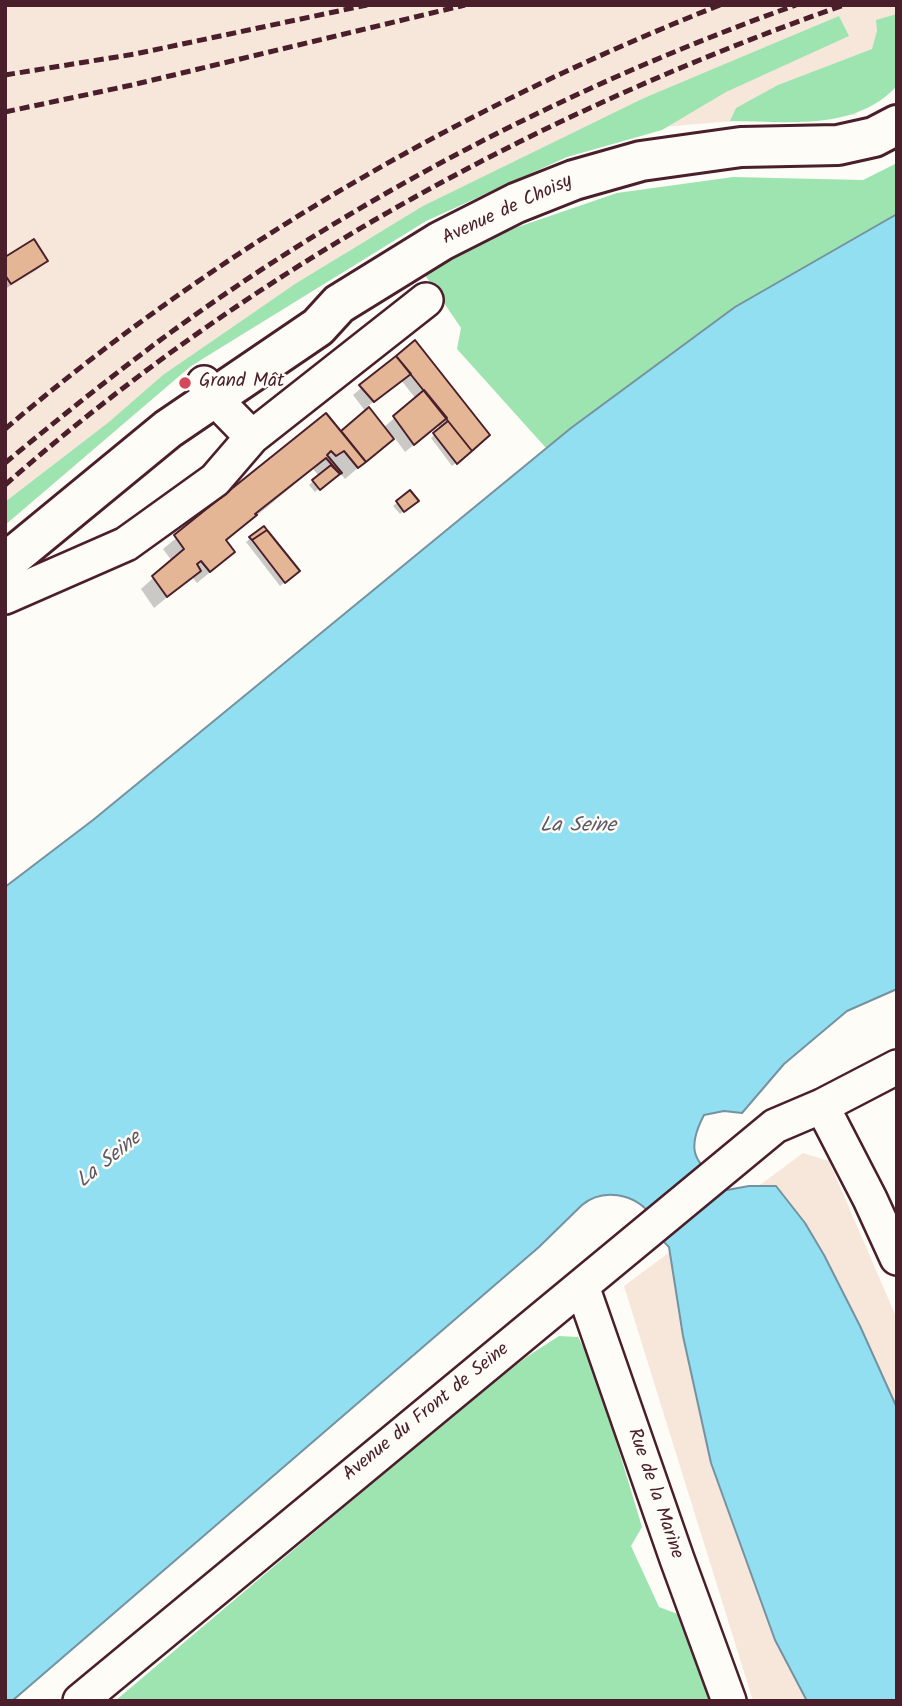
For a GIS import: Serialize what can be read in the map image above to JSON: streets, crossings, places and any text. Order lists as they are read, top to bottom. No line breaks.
{"streets":{"main road":["Avenue de Choisy"],"street":["Avenue du Front de Seine","Rue de la Marine"]},"crossings":[["Avenue du Front de Seine","Rue de la Marine"]],"water":["La Seine"],"places":["Grand Mât"]}
